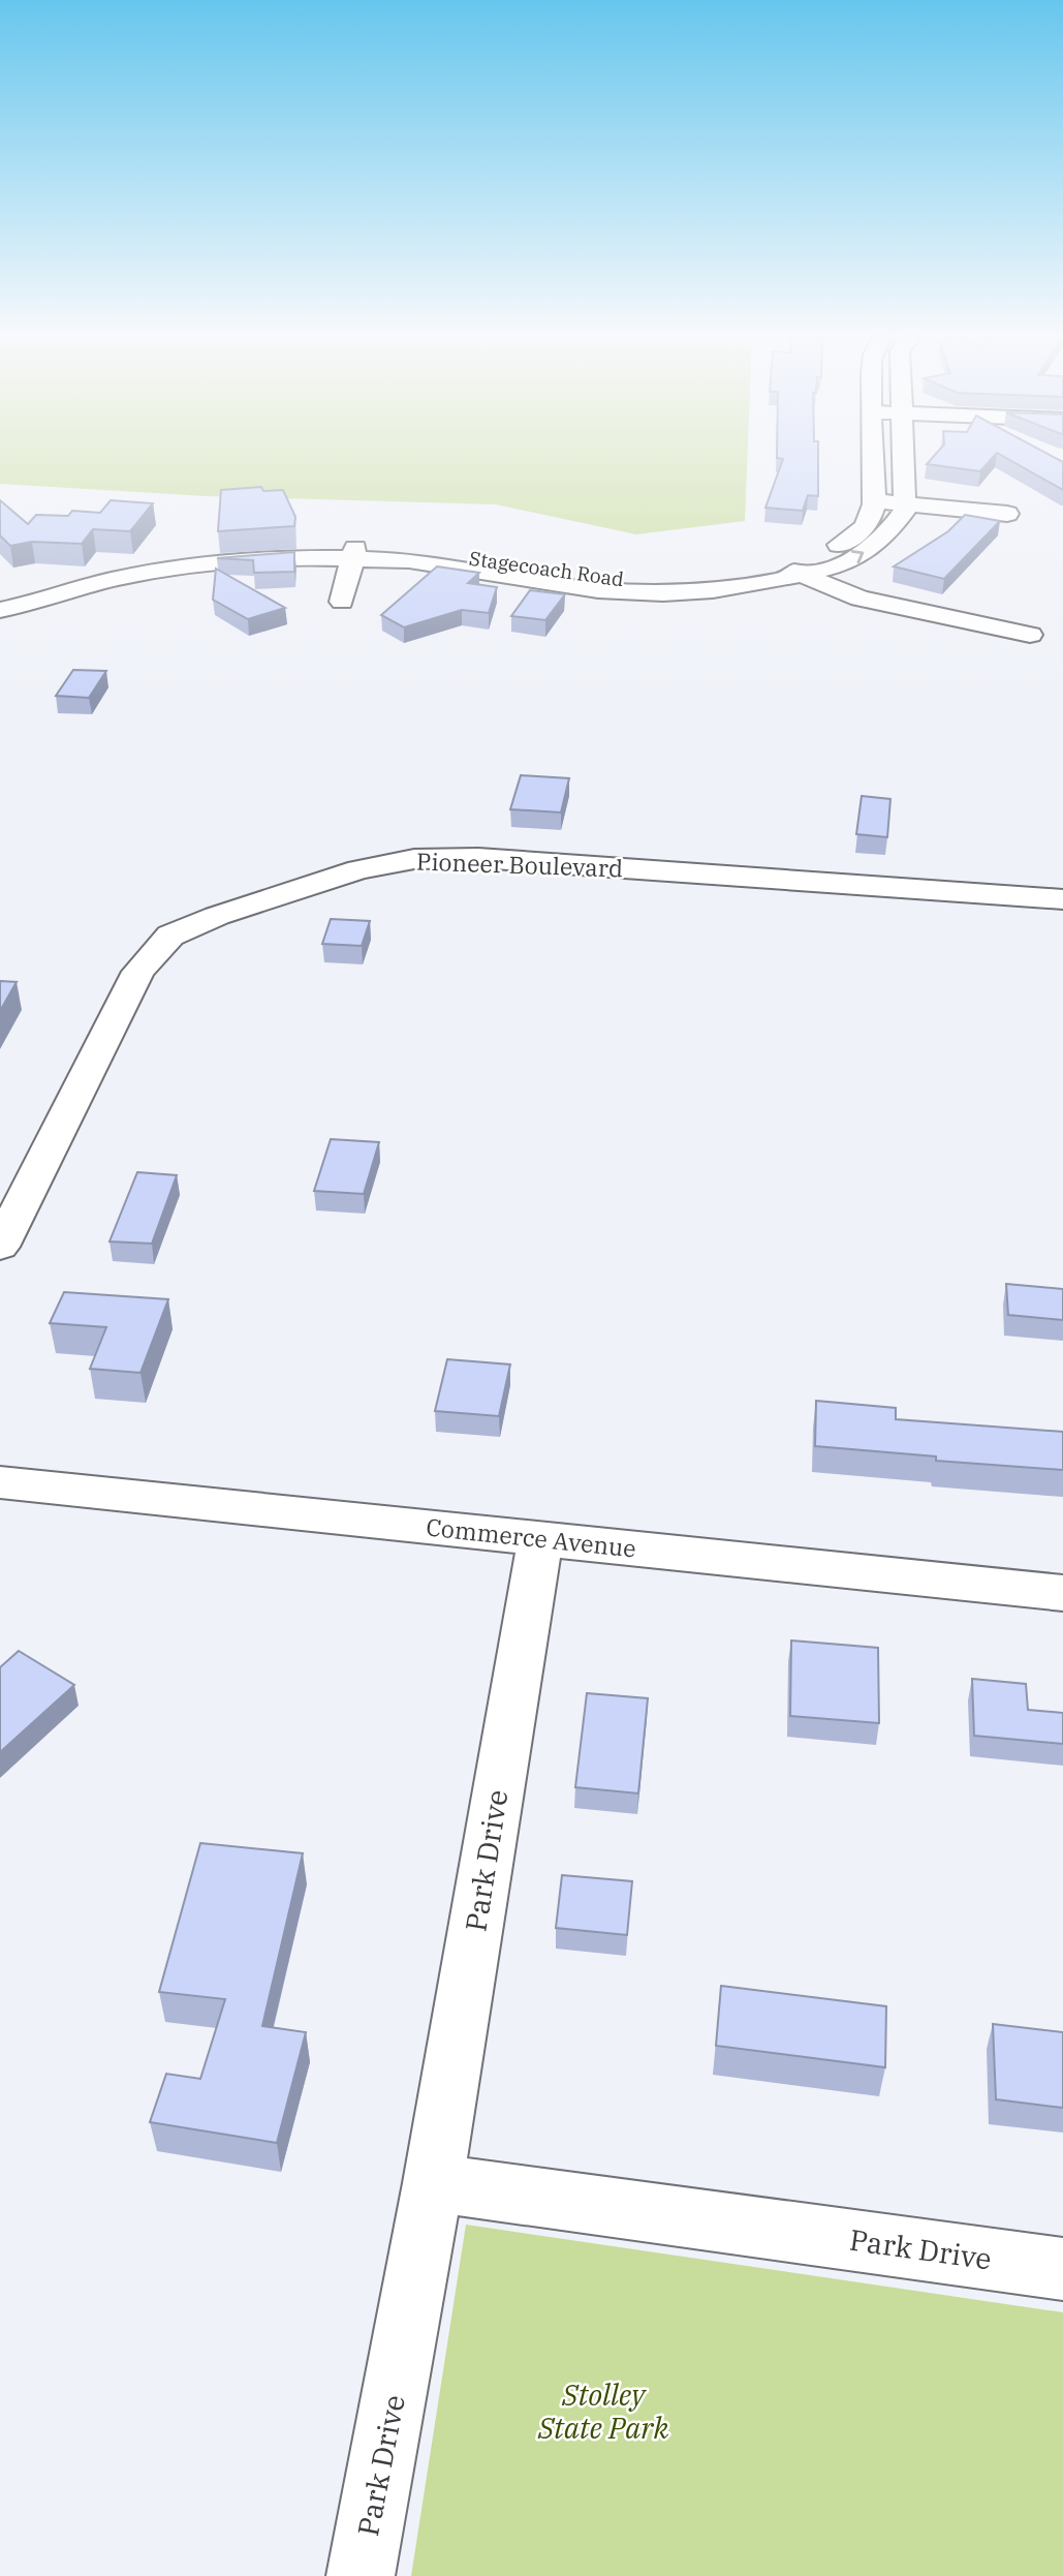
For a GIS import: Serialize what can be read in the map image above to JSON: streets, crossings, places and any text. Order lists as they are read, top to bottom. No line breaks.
{"streets":{"street":["Stagecoach Road","Pioneer Boulevard","Commerce Avenue","Park Drive"]},"crossings":[["Commerce Avenue","Park Drive"]],"parks":["Stolley State Park"]}
